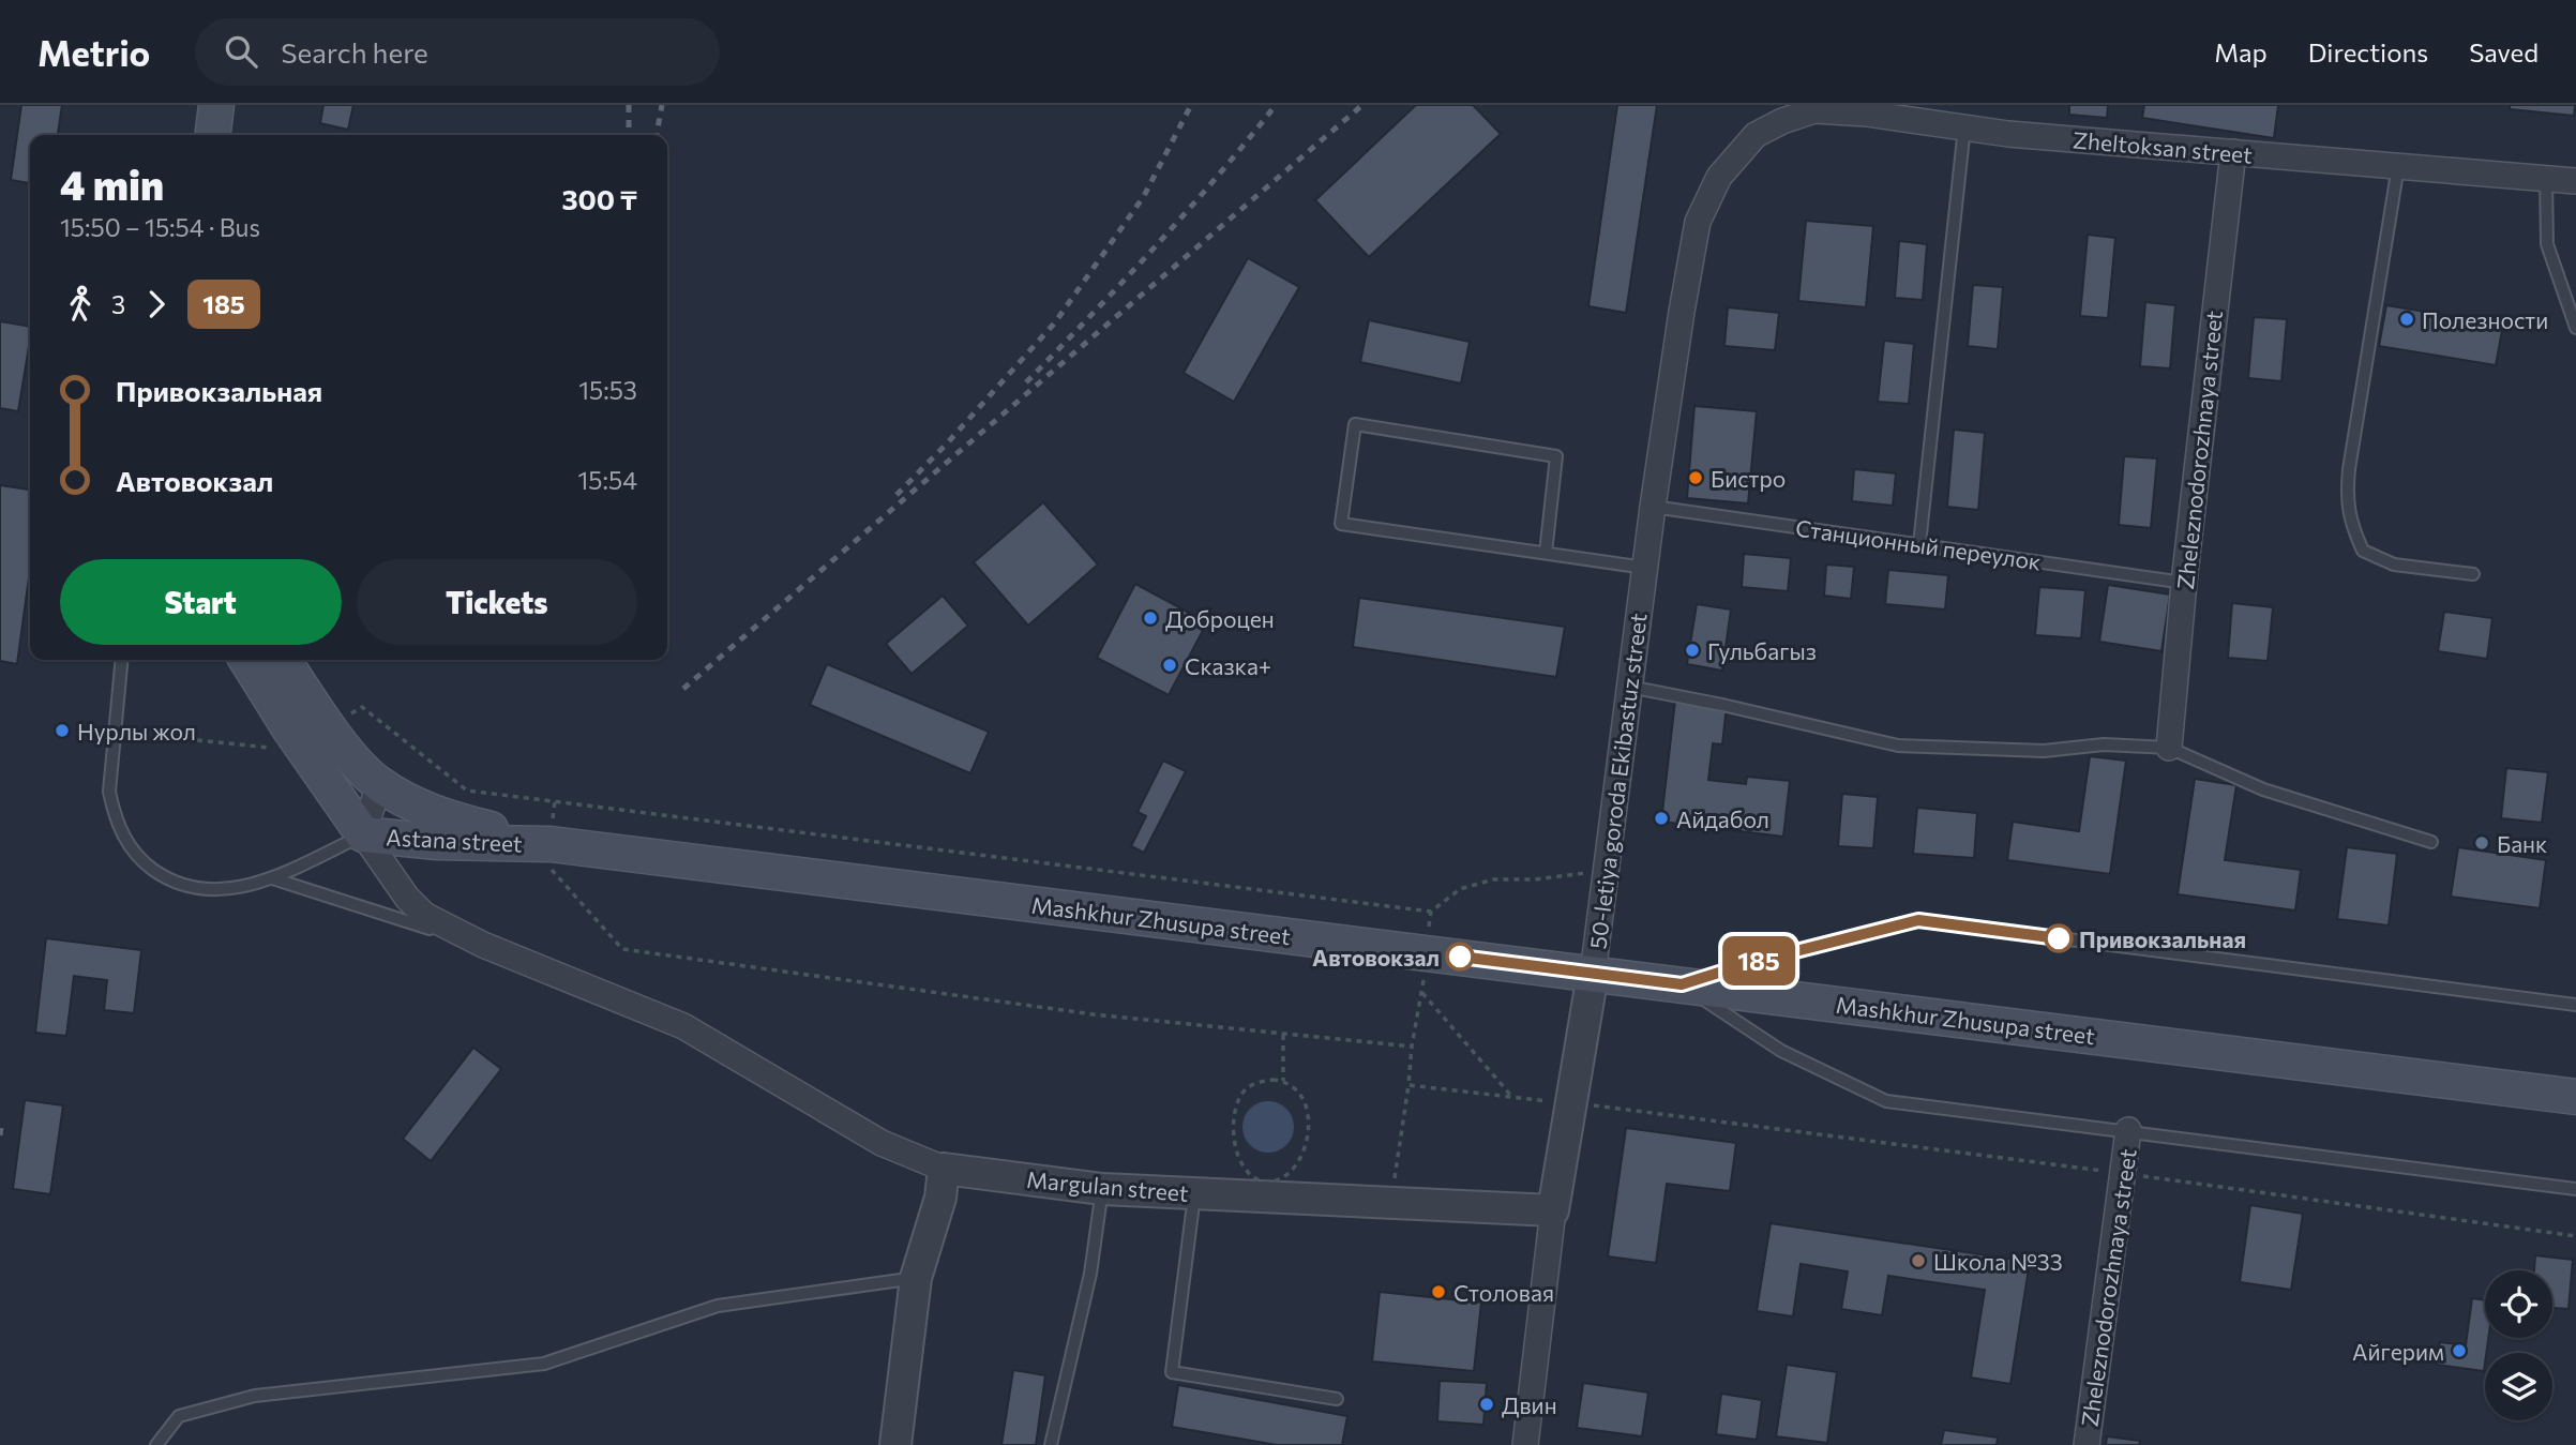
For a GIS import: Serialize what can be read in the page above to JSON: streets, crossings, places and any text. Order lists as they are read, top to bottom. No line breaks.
{"streets":{"main road":["Astana street","Mashkhur Zhusupa street"],"street":["Zheltoksan street","Zheleznodorozhnaya street","50-letiya goroda Ekibastuz street","Margulan street"],"lane":["Станционный переулок"]},"crossings":[["Zheltoksan street","Zheleznodorozhnaya street"],["Zheltoksan street","50-letiya goroda Ekibastuz street"],["Zheleznodorozhnaya street","Станционный переулок"],["Станционный переулок","50-letiya goroda Ekibastuz street"],["50-letiya goroda Ekibastuz street","Mashkhur Zhusupa street"],["50-letiya goroda Ekibastuz street","Margulan street"],["Astana street","Mashkhur Zhusupa street"]],"places":["Полезности","Бистро","Доброцен","Гульбагыз","Сказка+","Нурлы жол","Айдабол","Банк","Привокзальная","Автовокзал","Школа №33","Столовая","Айгерим","Двин"],"lines":["bus line 185"],"page":{"header":"Metrio","search":"Search here","nav":["Map","Directions","Saved"],"on_map":"185","heading":["4 min","15:50 – 15:54 · Bus","300 ₸"],"legs":["3","185"],"list":[{"name":"Привокзальная","value":"15:53"},{"name":"Автовокзал","value":"15:54"}],"buttons":["Start","Tickets"]}}
